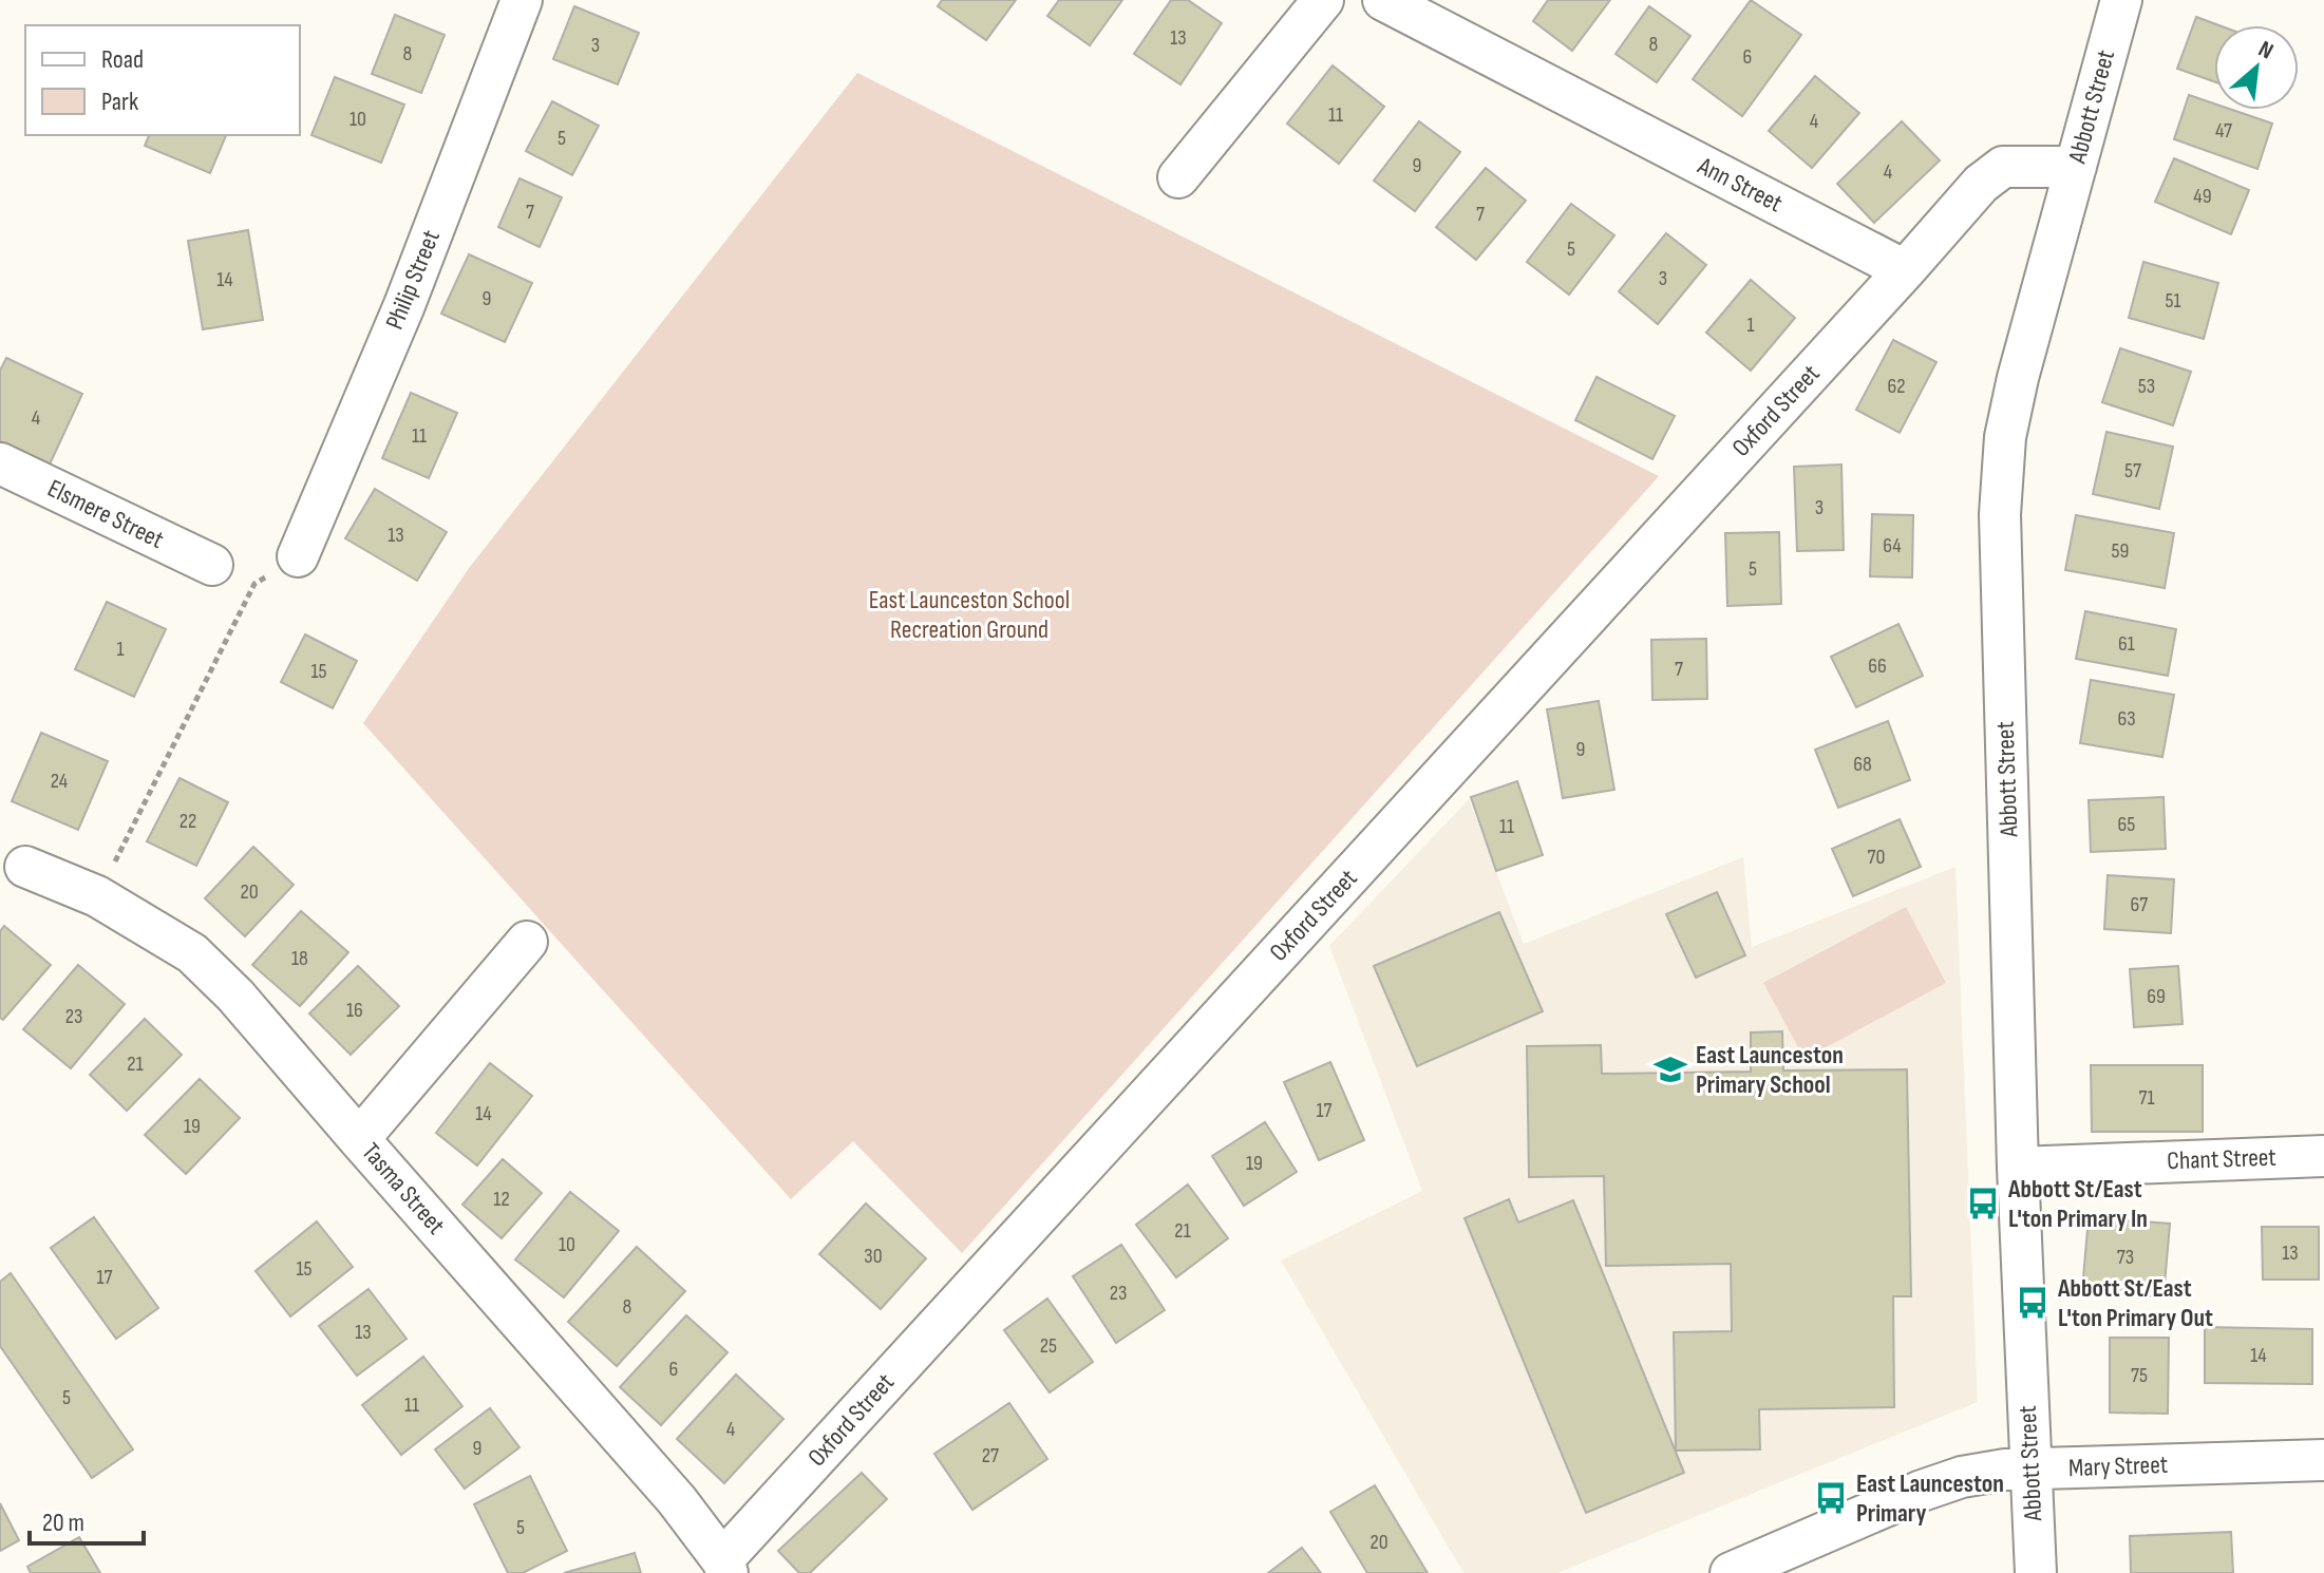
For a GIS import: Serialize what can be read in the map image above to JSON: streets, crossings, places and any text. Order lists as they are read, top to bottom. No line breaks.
{"streets":{"street":["Abbott Street","Ann Street","Philip Street","Oxford Street","Elsmere Street","Chant Street","Tasma Street","Mary Street"]},"crossings":[["Abbott Street","Chant Street"],["Abbott Street","Mary Street"],["Ann Street","Oxford Street"],["Oxford Street","Tasma Street"]],"parks":["East Launceston School Recreation Ground"],"places":{"school or university":["East Launceston Primary School"],"bus stop":["Abbott St/East L'ton Primary In","Abbott St/East L'ton Primary Out","East Launceston Primary"]},"house_numbers":["13","8","3","8","6","11","10","4","47","5","9","4","49","7","7","5","3","14","9","51","1","62","53","4","11","57","3","13","64","59","5","61","1","66","7","15","63","9","68","24","22","65","11","70","20","67","18","69","16","23","21","71","17","14","19","19","12","21","10","13","30","73","15","17","23","8","13","25","14","6","75","5","11","4","9","27","5","20"],"legend":["Road","Park"],"scale_bar":"20 m","north":"top right"}
